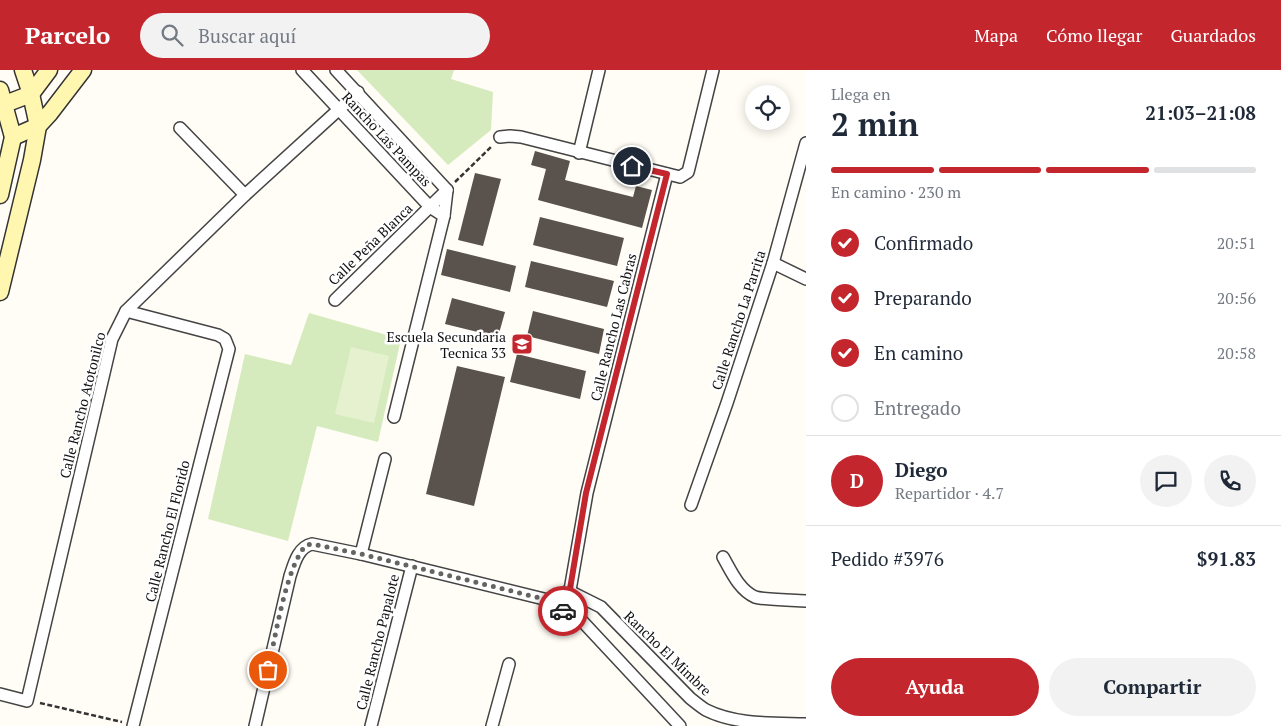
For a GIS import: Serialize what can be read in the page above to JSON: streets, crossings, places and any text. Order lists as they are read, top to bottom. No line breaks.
{"streets":{"street":["Rancho Las Pampas","Calle Peña Blanca","Calle Rancho La Parrita","Calle Rancho Las Cabras","Calle Rancho Atotonilco","Calle Rancho El Florido","Calle Rancho Papalote","Rancho El Mimbre"]},"crossings":[["Rancho Las Pampas","Calle Peña Blanca"],["Rancho Las Pampas","Calle Rancho Atotonilco"],["Calle Rancho Las Cabras","Rancho El Mimbre"],["Calle Rancho Atotonilco","Calle Rancho El Florido"]],"places":{"school or university":["Escuela Secundaria Tecnica 33"]},"page":{"header":"Parcelo","search":"Buscar aquí","nav":["Mapa","Cómo llegar","Guardados"],"heading":["2 min","Llega en","21:03–21:08"],"panel":["Diego","Repartidor · 4.7","Pedido #3976","$91.83"],"bar":"En camino · 230 m","list":[["Confirmado","20:51"],["Preparando","20:56"],["En camino","20:58"],"Entregado"],"round":"D","buttons":["Ayuda","Compartir"]}}
